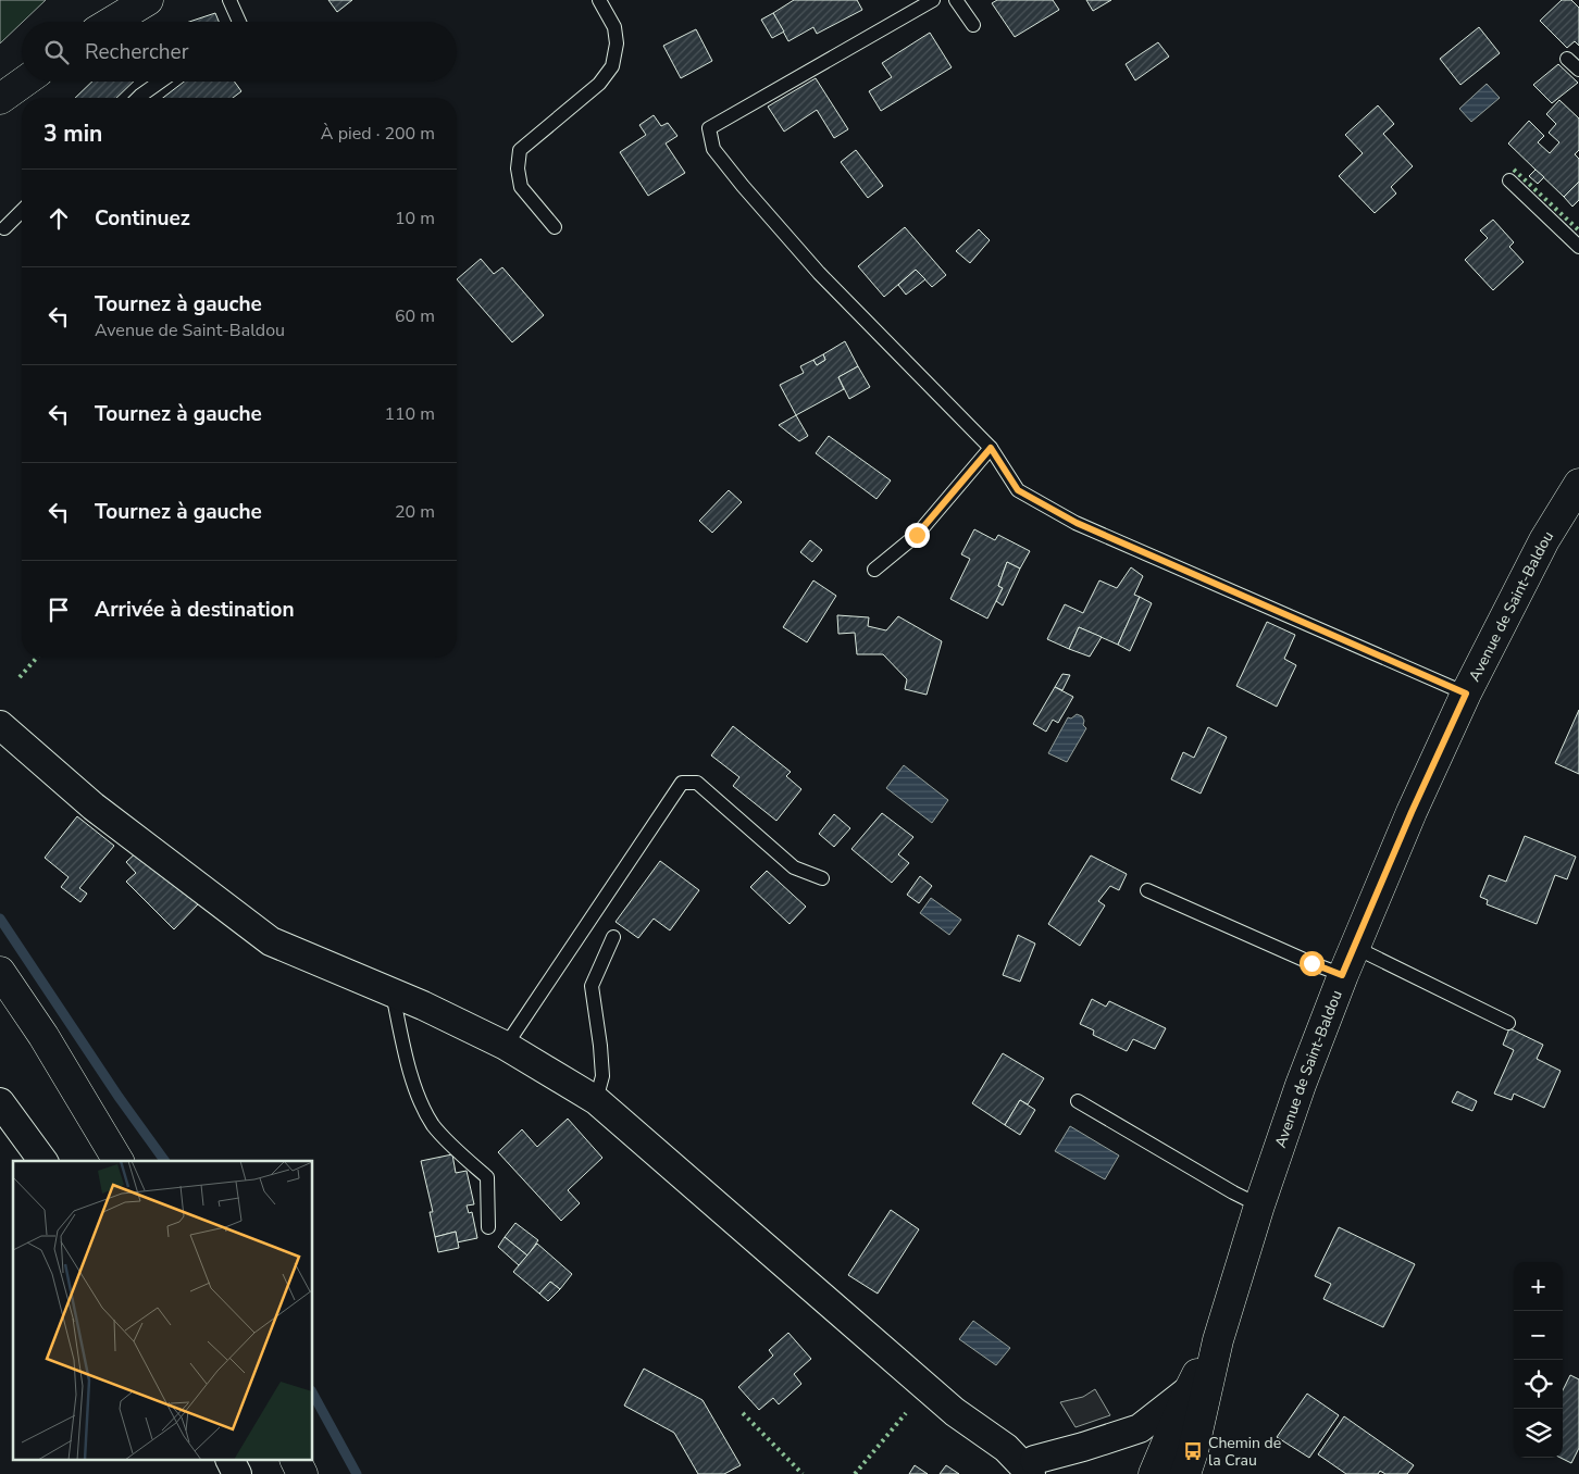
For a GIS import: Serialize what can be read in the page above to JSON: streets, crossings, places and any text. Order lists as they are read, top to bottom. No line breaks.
{"streets":{"street":["Avenue de Saint-Baldou"]},"places":{"bus stop":["Chemin de la Crau"]},"page":{"search":"Rechercher","heading":["3 min","À pied · 200 m"],"list":[["Continuez","10 m"],["Tournez à gauche","Avenue de Saint-Baldou","60 m"],["Tournez à gauche","110 m"],["Tournez à gauche","20 m"],"Arrivée à destination"],"map_buttons":["+","−"]}}
